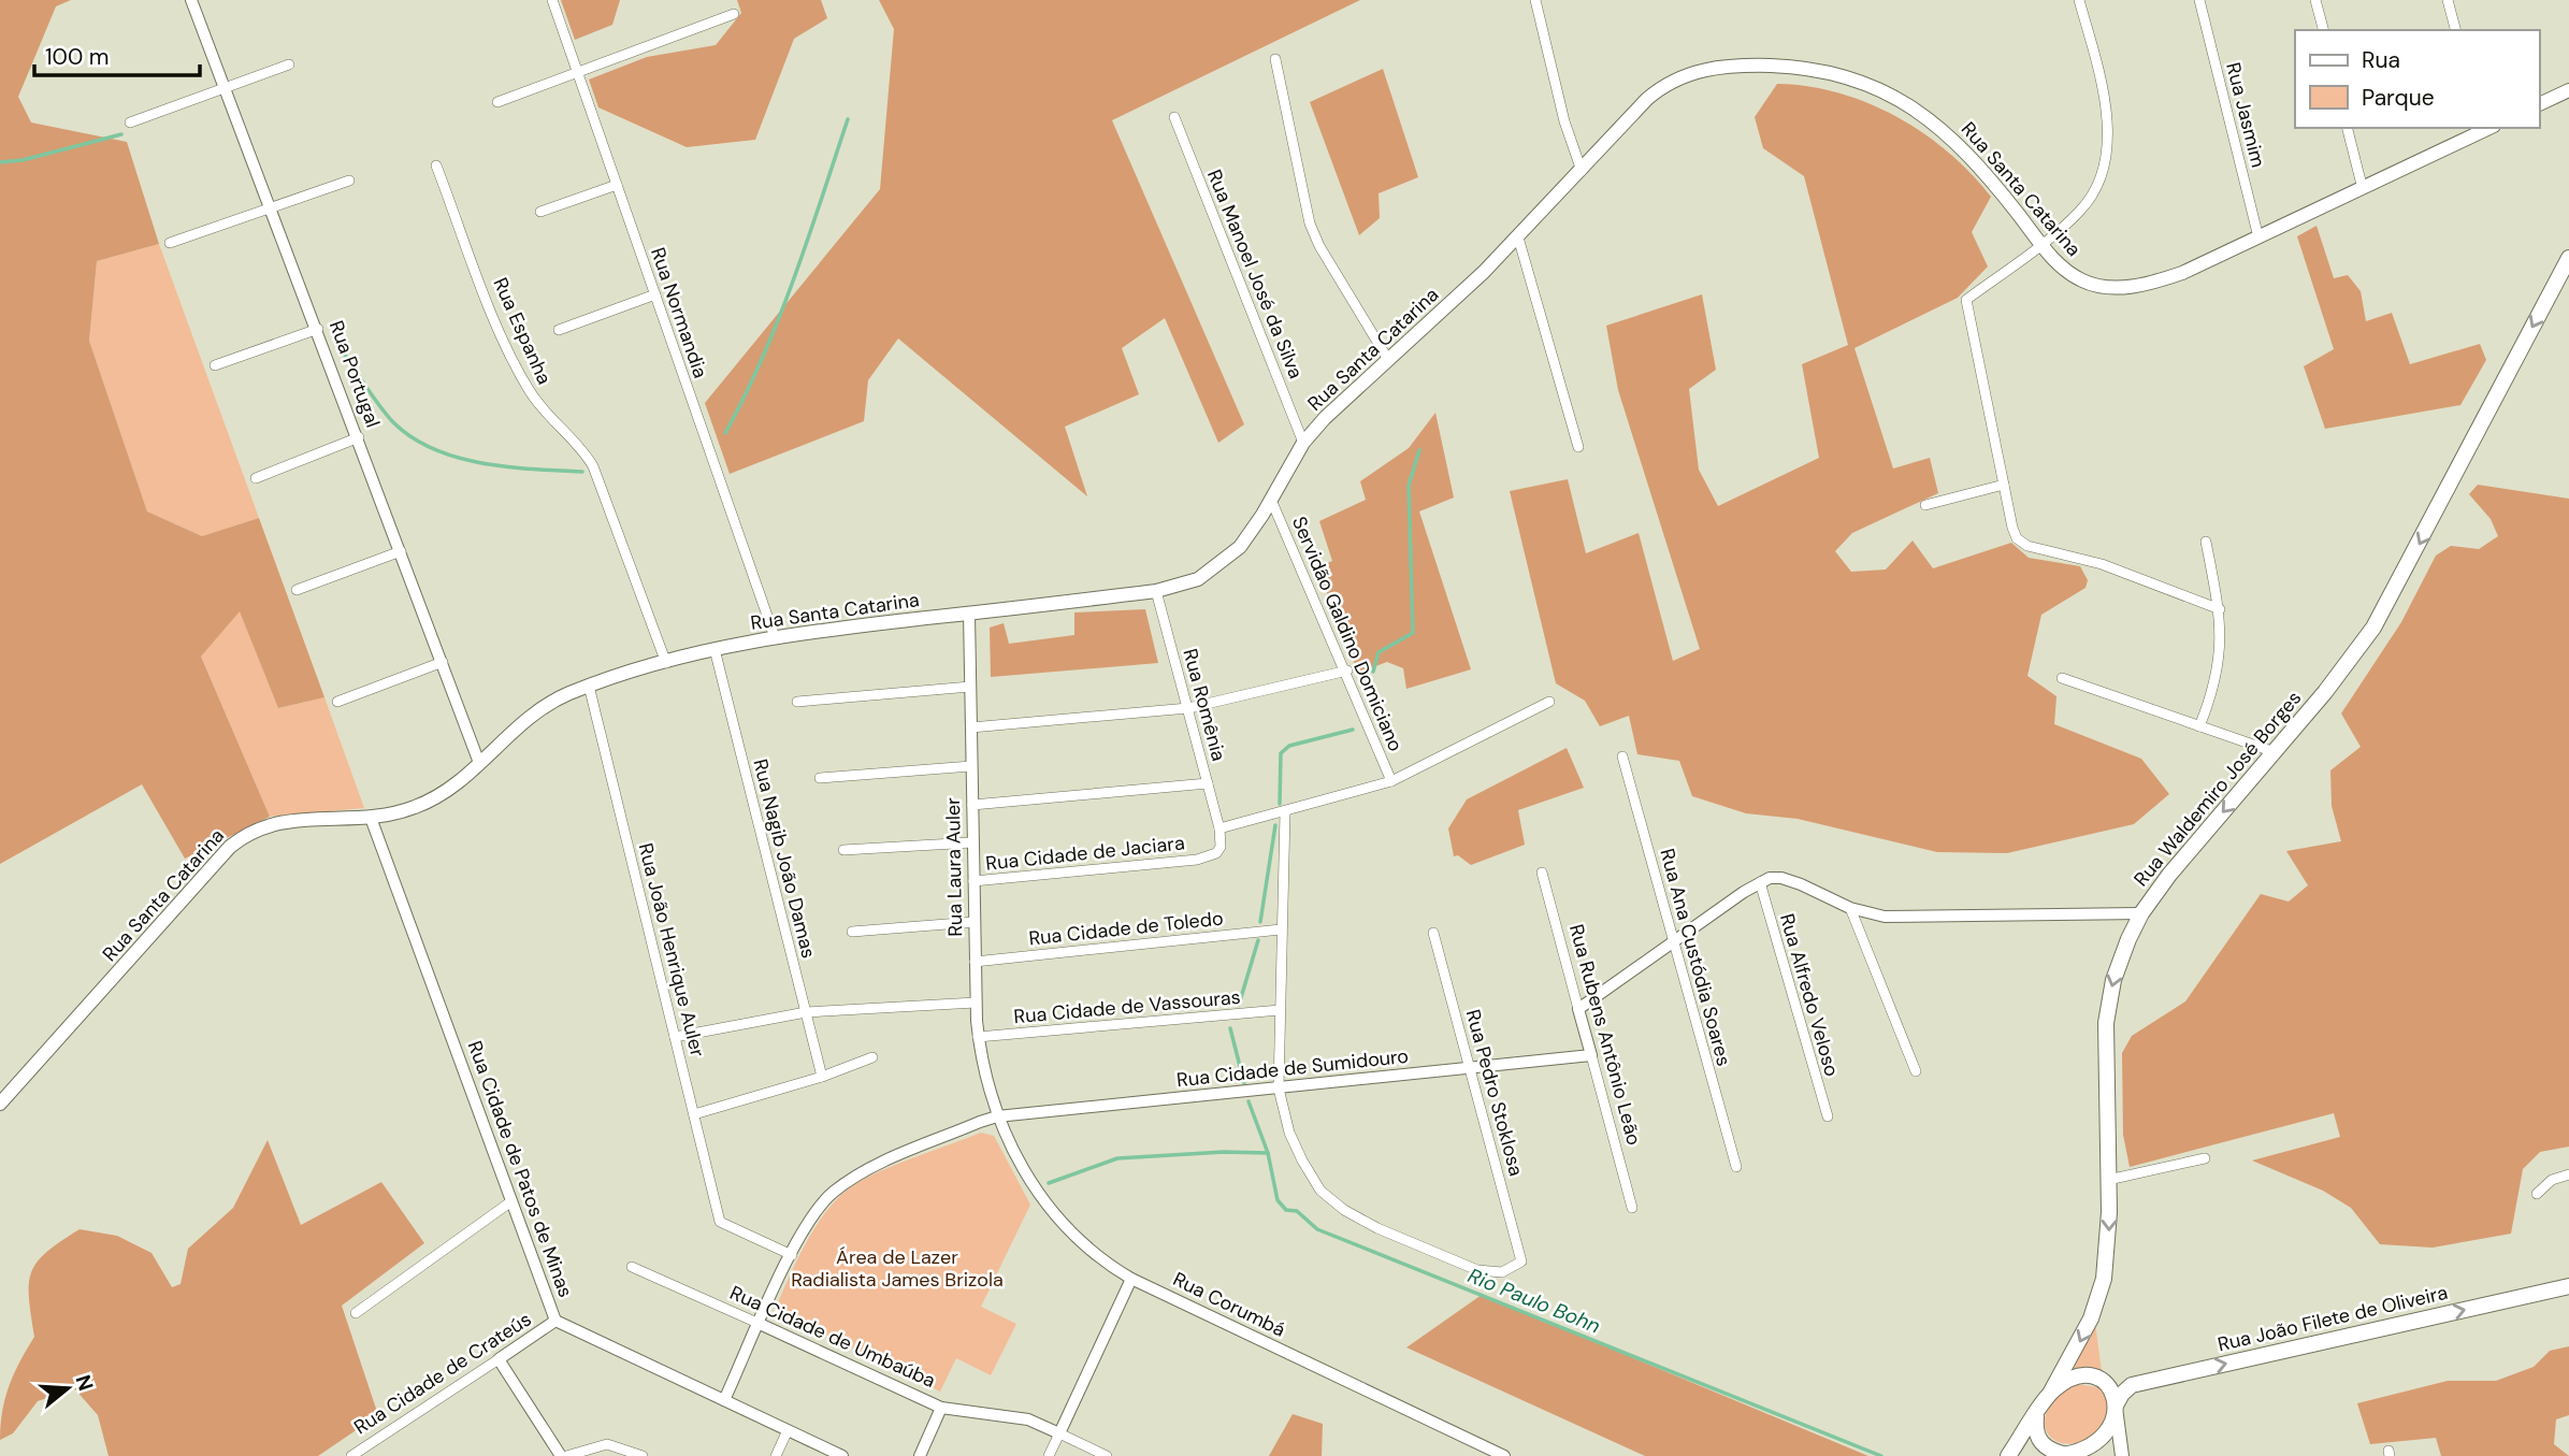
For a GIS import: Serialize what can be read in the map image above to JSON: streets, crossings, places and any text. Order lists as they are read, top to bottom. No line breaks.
{"streets":{"main road":["Rua Santa Catarina","Rua Waldemiro José Borges","Rua João Filete de Oliveira"],"street":["Rua Jasmim","Rua Manoel José da Silva","Rua Normandia","Rua Espanha","Rua Portugal","Servidão Galdino Domiciano","Rua Romênia","Rua Cidade de Jaciara","Rua Nagib João Damas","Rua Laura Auler","Rua Cidade de Toledo","Rua João Henrique Auler","Rua Ana Custódia Soares","Rua Alfredo Veloso","Rua Cidade de Vassouras","Rua Rubens Antônio Leão","Rua Cidade de Sumidouro","Rua Pedro Stoklosa","Rua Cidade de Patos de Minas","Rua Corumbá","Rua Cidade de Umbaúba","Rua Cidade de Crateús"]},"crossings":[["Rua Jasmim","Rua Santa Catarina"],["Rua Santa Catarina","Rua Manoel José da Silva"],["Rua Santa Catarina","Rua Normandia"],["Rua Santa Catarina","Rua Espanha"],["Rua Santa Catarina","Rua Portugal"],["Rua Santa Catarina","Servidão Galdino Domiciano"],["Rua Santa Catarina","Rua Romênia"],["Rua Santa Catarina","Rua Nagib João Damas"],["Rua Santa Catarina","Rua Laura Auler"],["Rua Santa Catarina","Rua João Henrique Auler"],["Rua Santa Catarina","Rua Cidade de Patos de Minas"],["Rua Romênia","Rua Cidade de Jaciara"],["Rua Waldemiro José Borges","Rua João Filete de Oliveira"],["Rua Cidade de Jaciara","Rua Laura Auler"],["Rua Laura Auler","Rua Cidade de Toledo"],["Rua Laura Auler","Rua Cidade de Vassouras"],["Rua Laura Auler","Rua Cidade de Sumidouro"],["Rua Laura Auler","Rua Corumbá"],["Rua João Henrique Auler","Rua Cidade de Sumidouro"],["Rua Rubens Antônio Leão","Rua Cidade de Sumidouro"],["Rua Cidade de Sumidouro","Rua Pedro Stoklosa"],["Rua Cidade de Sumidouro","Rua Cidade de Patos de Minas"],["Rua Cidade de Sumidouro","Rua Corumbá"],["Rua Cidade de Sumidouro","Rua Cidade de Umbaúba"],["Rua Cidade de Patos de Minas","Rua Cidade de Crateús"]],"one_way":["Rua Waldemiro José Borges","Rua João Filete de Oliveira"],"water":["Rio Paulo Bohn"],"parks":["Área de Lazer Radialista James Brizola"],"legend":["Rua","Parque"],"scale_bar":"100 m","north":"right"}
